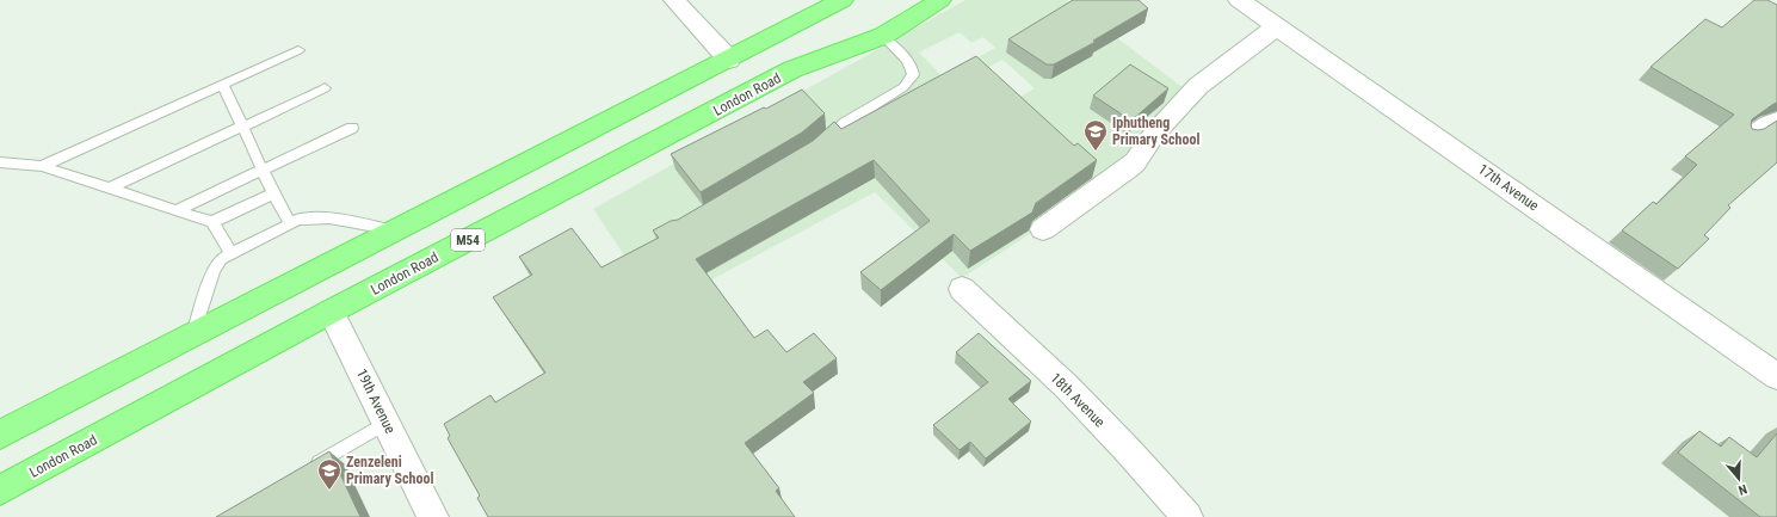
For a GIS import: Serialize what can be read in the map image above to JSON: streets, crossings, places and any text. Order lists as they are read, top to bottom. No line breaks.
{"streets":{"main road":["London Road","M54"],"street":["17th Avenue","18th Avenue","19th Avenue"]},"crossings":[["London Road","19th Avenue"]],"places":{"school or university":["Iphutheng Primary School","Zenzeleni Primary School"]},"north":"bottom"}
